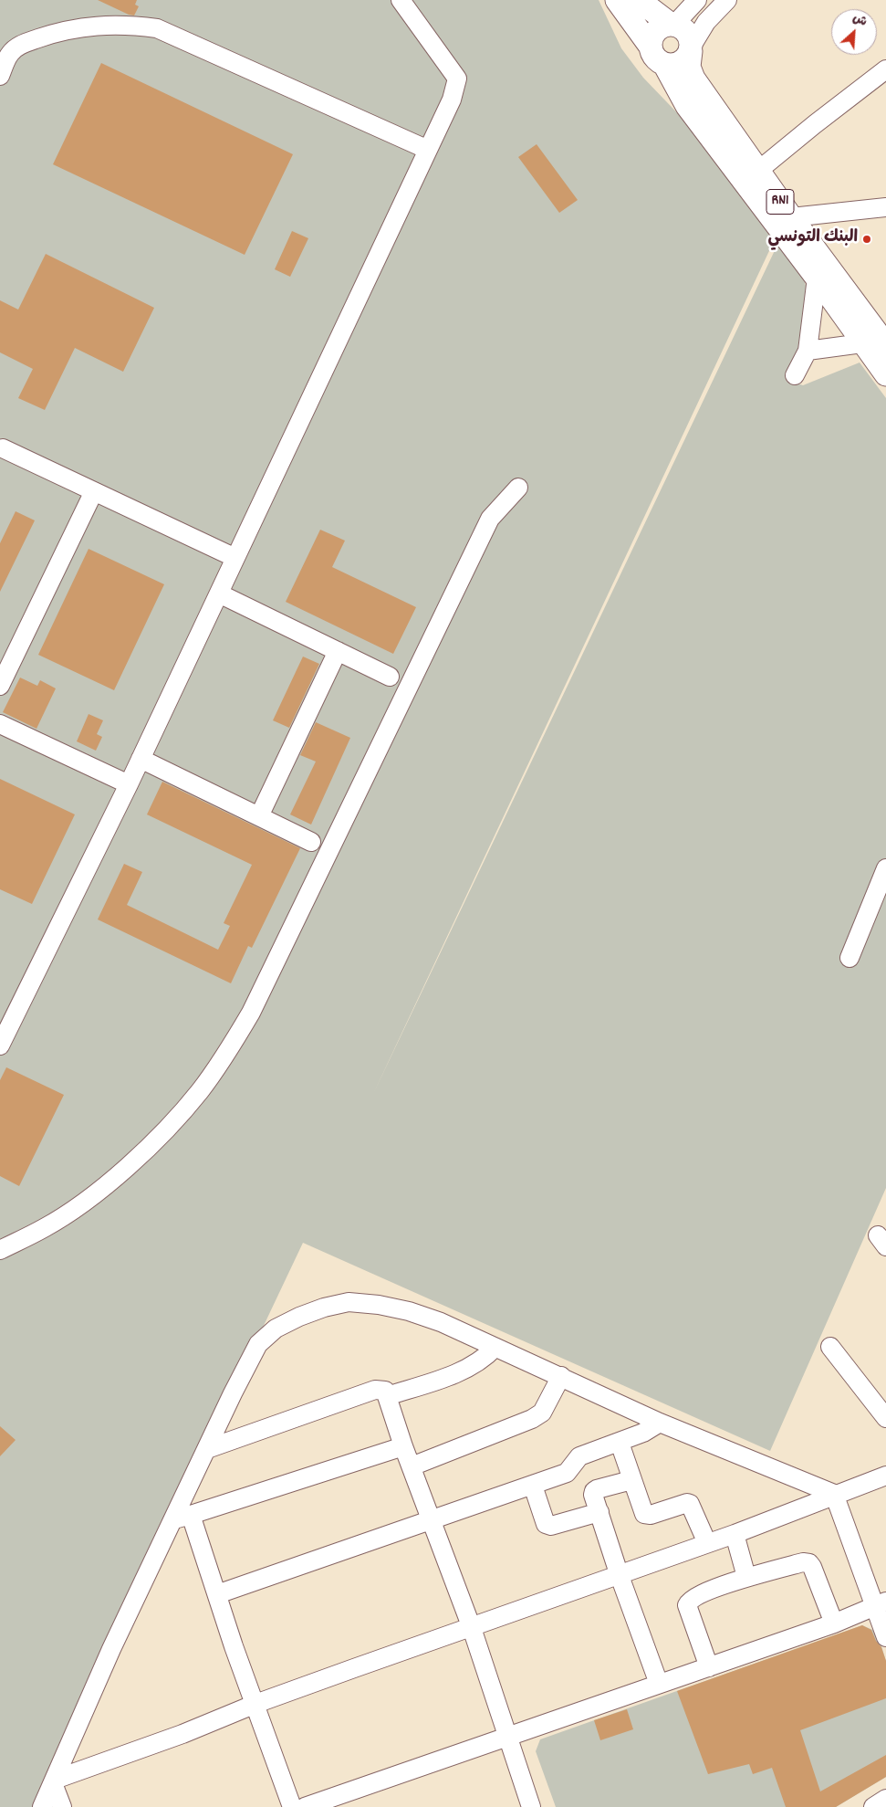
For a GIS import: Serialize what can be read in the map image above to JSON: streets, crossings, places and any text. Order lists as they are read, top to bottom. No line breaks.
{"streets":{"main road":["RN1"]},"places":["البنك التونسي"],"north":"top right"}
